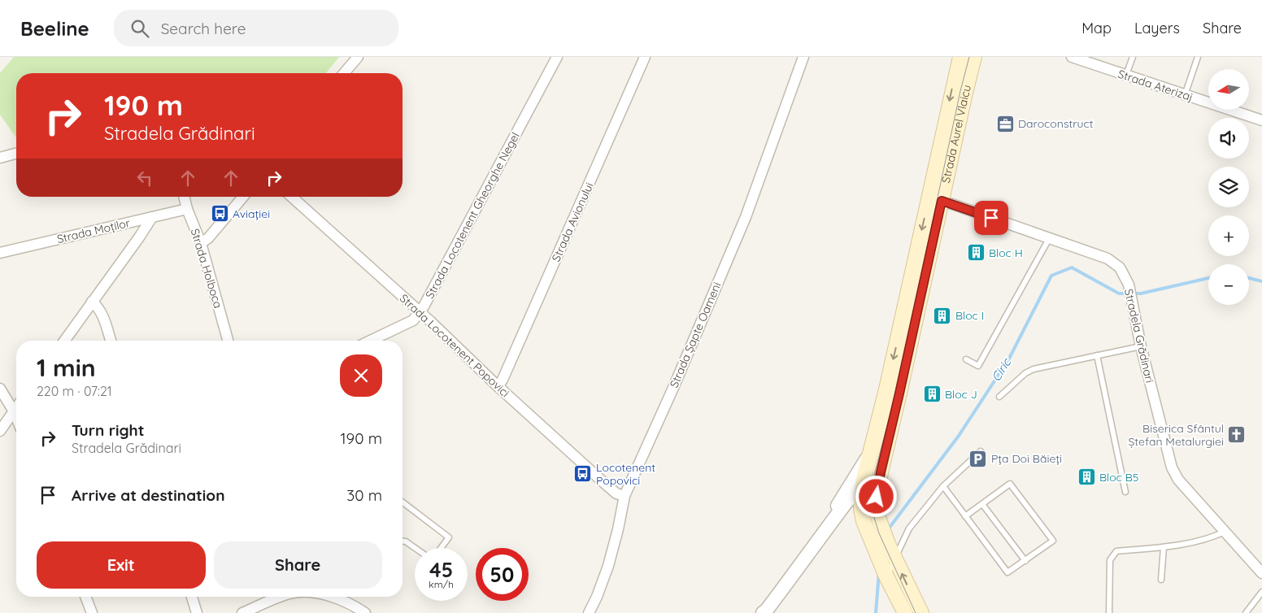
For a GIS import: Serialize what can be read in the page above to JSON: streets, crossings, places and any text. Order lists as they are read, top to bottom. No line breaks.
{"streets":{"main road":["Strada Aurel Vlaicu"],"street":["Strada Aterizaj","Strada Locotenent Gheorghe Negel","Strada Avionului","Strada Moților","Strada Holboca","Strada Șapte Oameni","Stradela Grădinari","Strada Locotenent Popovici"]},"crossings":[["Strada Aurel Vlaicu","Stradela Grădinari"],["Strada Locotenent Gheorghe Negel","Strada Locotenent Popovici"],["Strada Avionului","Strada Locotenent Popovici"],["Strada Moților","Strada Holboca"],["Strada Șapte Oameni","Strada Locotenent Popovici"]],"water":["Ciric"],"places":{"office":["Daroconstruct"],"bus stop":["Aviației","Locotenent Popovici"],"building":["Bloc H","Bloc I","Bloc J","Bloc B5"],"church":["Biserica Sfântul Ștefan Metalurgiei"],"parking":["Pța Doi Băieți"]},"north":"left","page":{"header":"Beeline","search":"Search here","nav":["Map","Layers","Share"],"map_buttons":["+","−"],"turn":["190 m","Stradela Grădinari"],"heading":["1 min","220 m · 07:21"],"list":[{"name":"Turn right","note":"Stradela Grădinari","value":"190 m"},{"name":"Arrive at destination","value":"30 m"}],"buttons":["Exit","Share"],"speed":"45 km/h","limit":"50"}}
